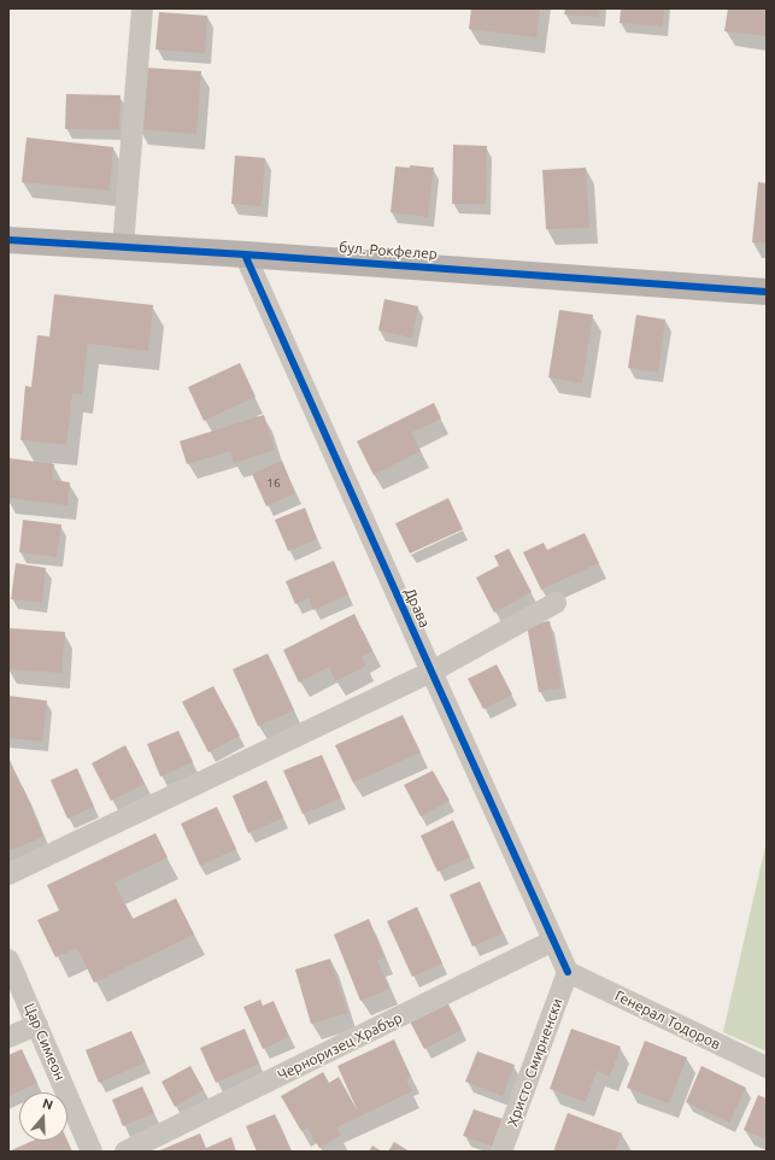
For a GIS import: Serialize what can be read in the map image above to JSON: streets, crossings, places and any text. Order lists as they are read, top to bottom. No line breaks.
{"streets":{"main road":["бул. Рокфелер"],"street":["Драва","Генерал Тодоров","Цар Симеон","Черноризец Храбър","Христо Смирненски"]},"crossings":[["бул. Рокфелер","Драва"],["Драва","Генерал Тодоров"],["Драва","Черноризец Храбър"],["Драва","Христо Смирненски"],["Генерал Тодоров","Христо Смирненски"]],"house_numbers":["16"],"north":"top"}
